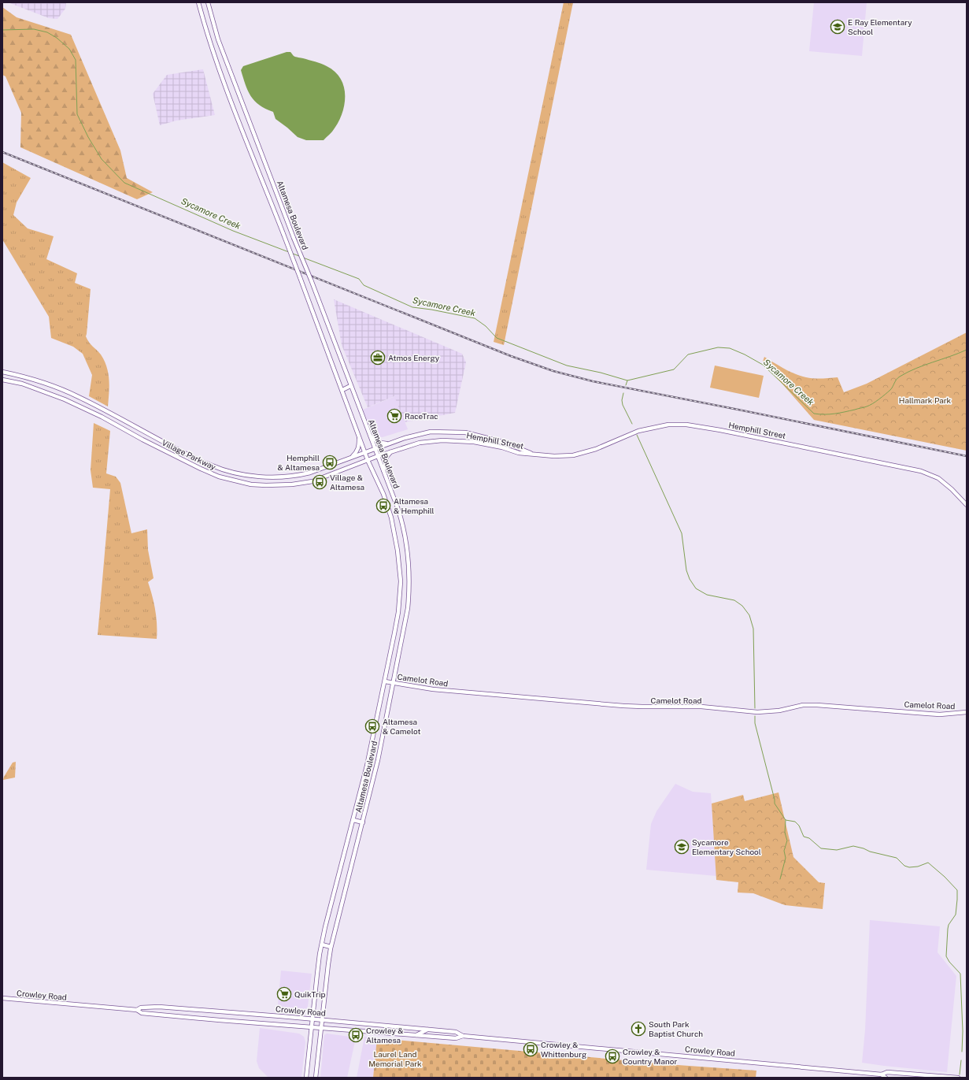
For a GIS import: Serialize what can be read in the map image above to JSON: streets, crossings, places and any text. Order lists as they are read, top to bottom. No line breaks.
{"streets":{"main road":["Altamesa Boulevard","Hemphill Street","Village Parkway","Camelot Road","Crowley Road"]},"crossings":[["Altamesa Boulevard","Hemphill Street"],["Altamesa Boulevard","Village Parkway"],["Altamesa Boulevard","Camelot Road"],["Altamesa Boulevard","Crowley Road"],["Hemphill Street","Village Parkway"]],"water":["Sycamore Creek"],"parks":["Hallmark Park","Laurel Land Memorial Park"],"places":{"school or university":["E Ray Elementary School","Sycamore Elementary School"],"office":["Atmos Energy"],"supermarket":["RaceTrac","QuikTrip"],"bus stop":["Hemphill & Altamesa","Village & Altamesa","Altamesa & Hemphill","Altamesa & Camelot","Crowley & Altamesa","Crowley & Whittenburg","Crowley & Country Manor"],"church":["South Park Baptist Church"]}}
